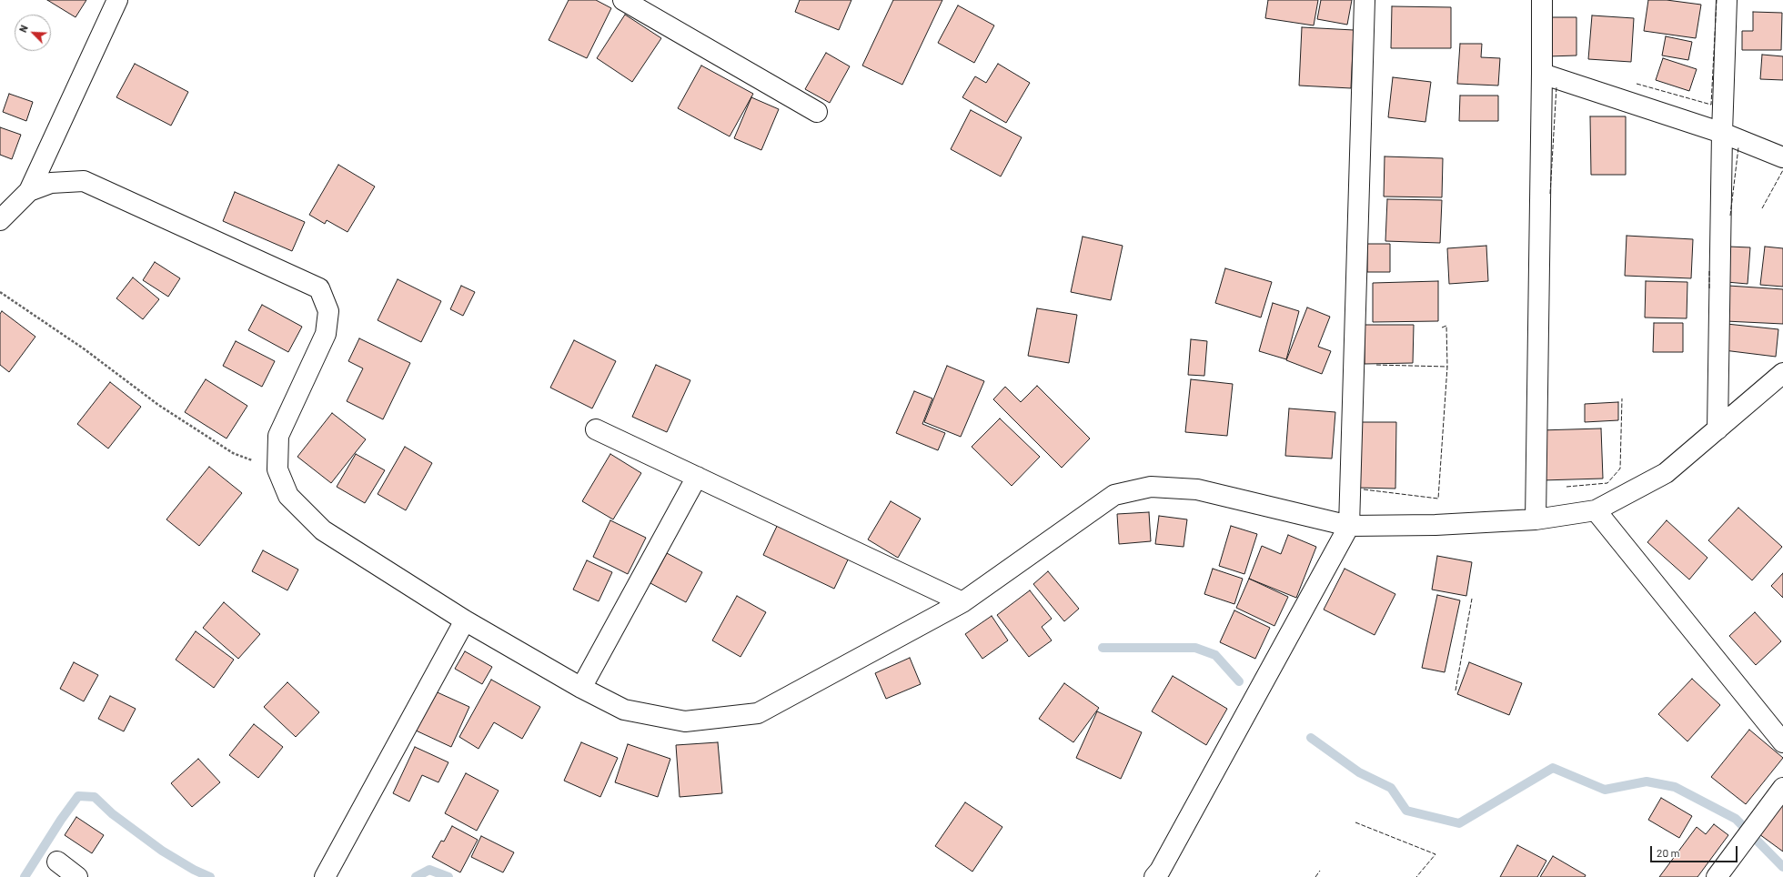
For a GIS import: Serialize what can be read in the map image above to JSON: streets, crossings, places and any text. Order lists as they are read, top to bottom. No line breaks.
{"scale_bar":"20 m","north":"top left"}
